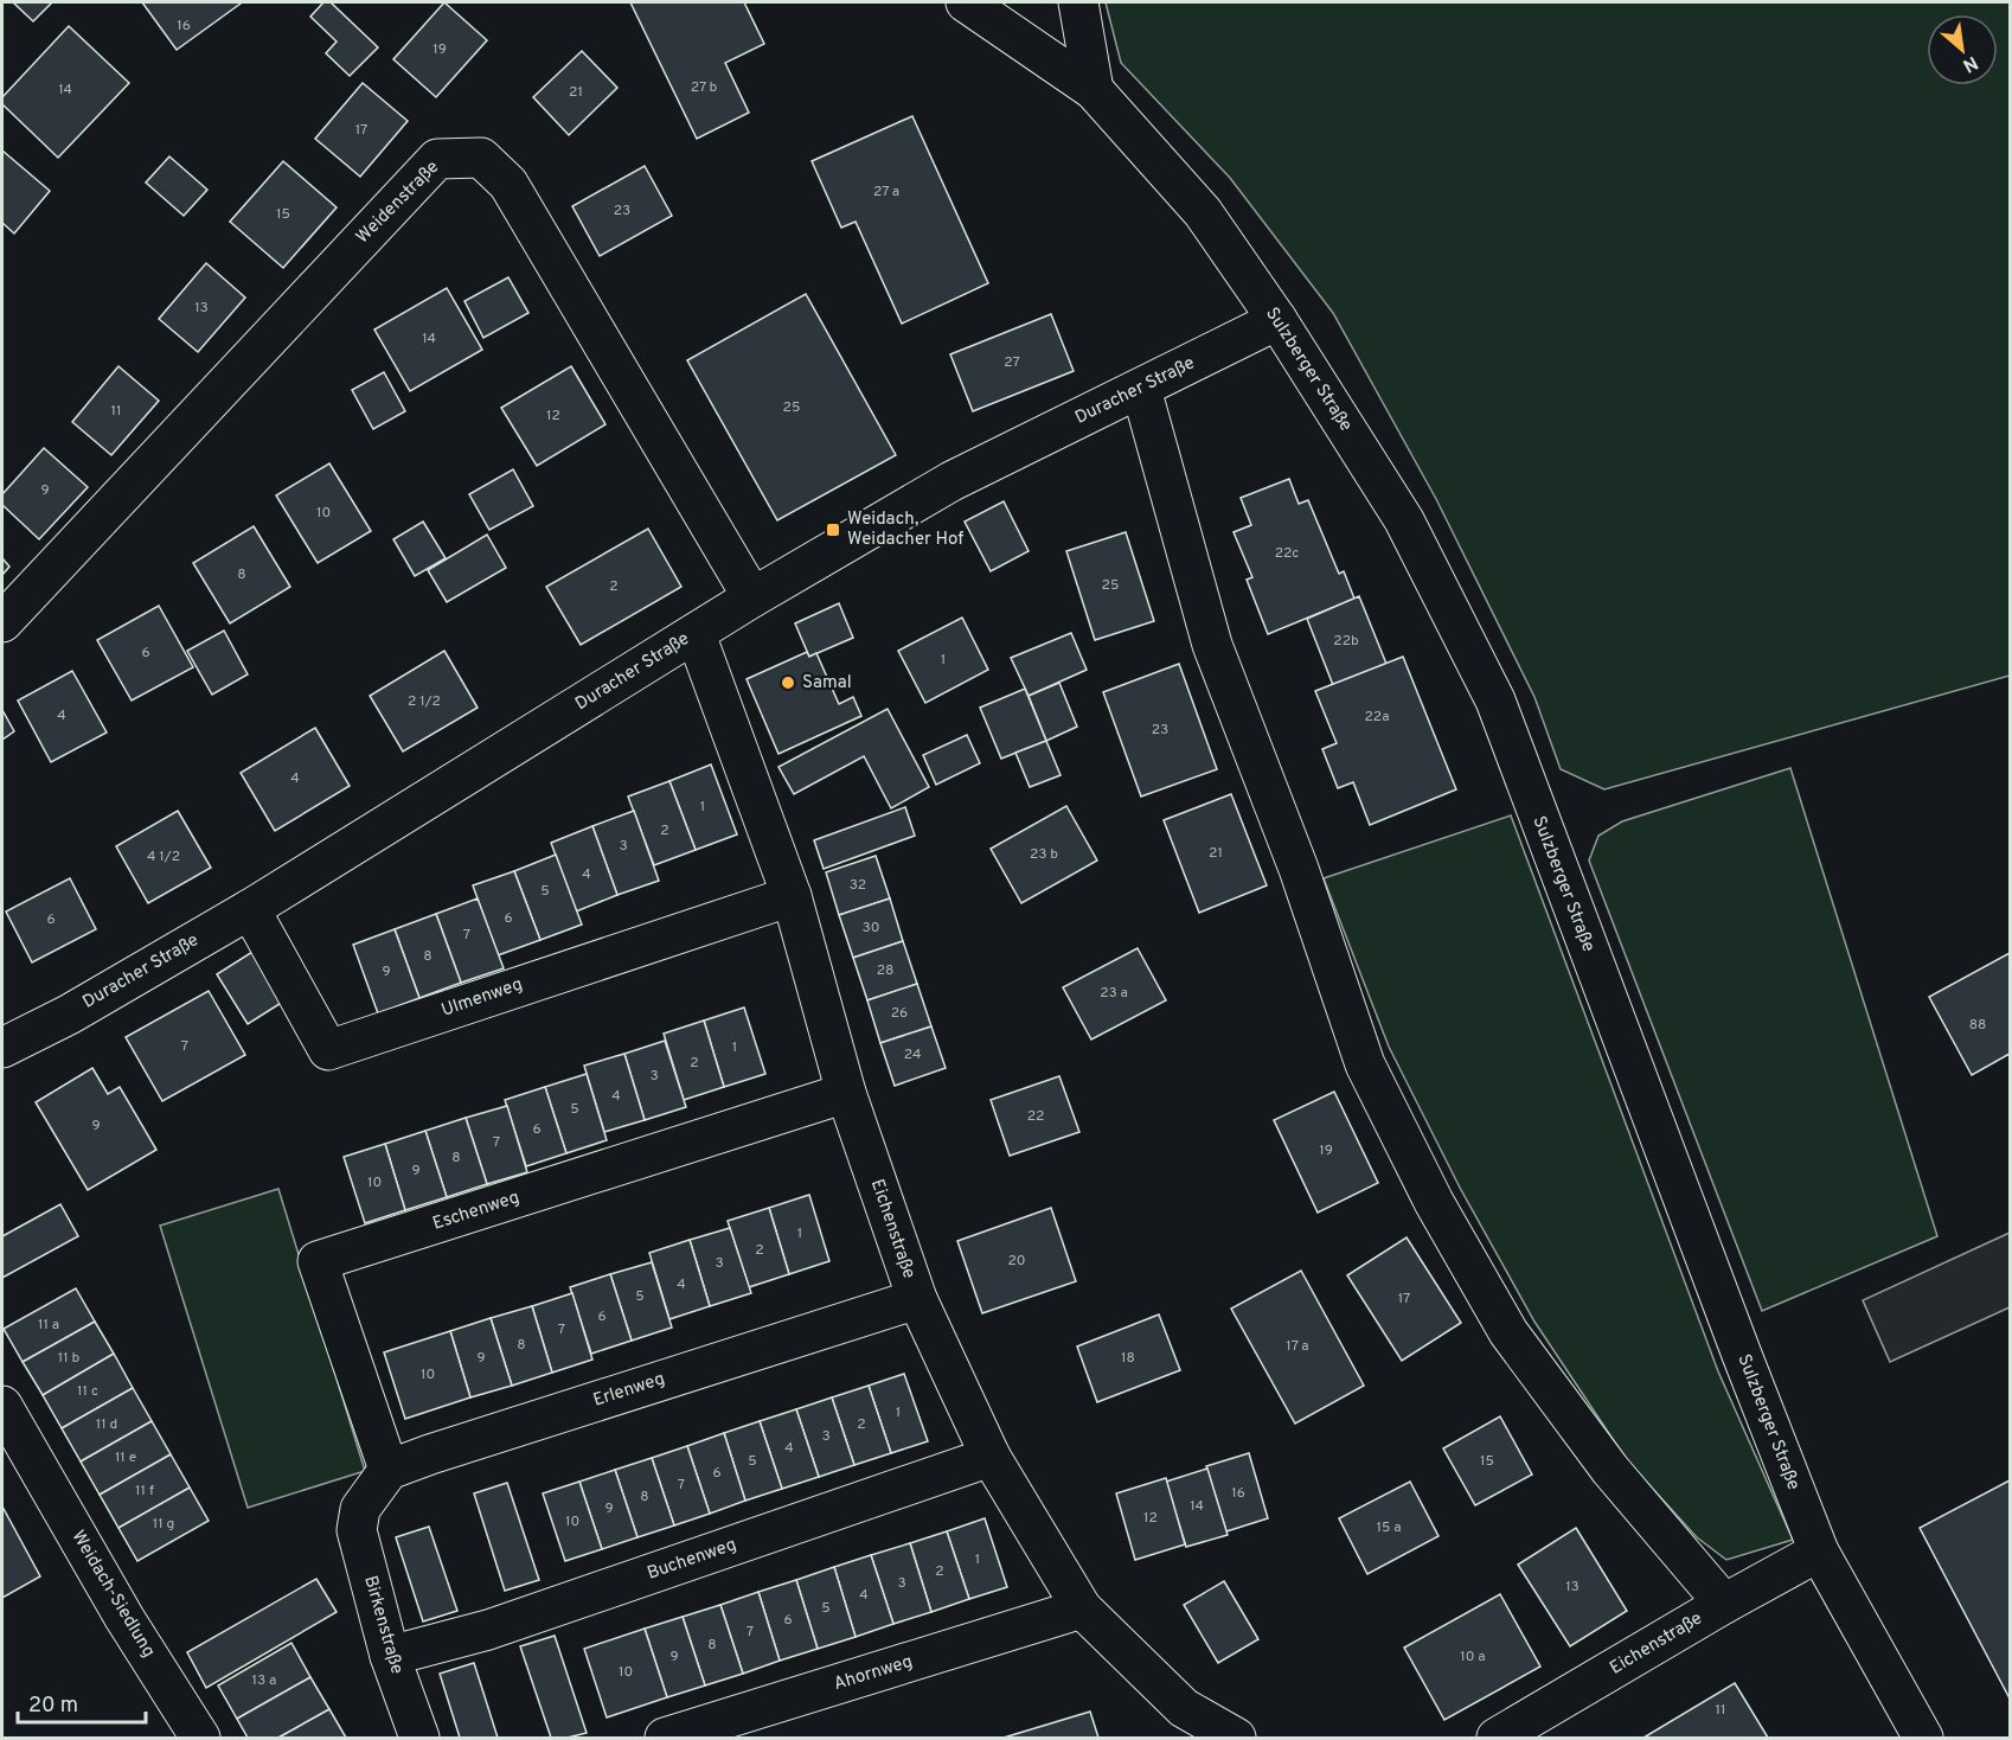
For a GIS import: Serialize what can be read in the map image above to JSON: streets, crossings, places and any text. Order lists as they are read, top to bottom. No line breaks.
{"streets":{"street":["Weidenstraße","Sulzberger Straße","Duracher Straße","Ulmenweg","Eschenweg","Eichenstraße","Erlenweg","Buchenweg","Weidach-Siedlung","Birkenstraße","Ahornweg"]},"crossings":[["Weidenstraße","Duracher Straße"],["Sulzberger Straße","Duracher Straße"],["Sulzberger Straße","Eichenstraße"],["Duracher Straße","Ulmenweg"],["Duracher Straße","Eichenstraße"],["Ulmenweg","Eichenstraße"],["Eschenweg","Eichenstraße"],["Eschenweg","Erlenweg"],["Eschenweg","Birkenstraße"],["Eichenstraße","Erlenweg"],["Eichenstraße","Buchenweg"],["Eichenstraße","Ahornweg"],["Erlenweg","Birkenstraße"],["Buchenweg","Birkenstraße"]],"places":{"transit":["Weidach, Weidacher Hof"],"other":["Samal"]},"house_numbers":["16","19","27 b","14","21","17","27 a","23","15","13","14","27","25","11","12","9","10","22c","8","25","2","22b","6","1","2 1/2","4","22a","23","4","1","2","3","21","23 b","4 1/2","4","32","5","6","6","30","7","8","28","9","23 a","26","88","7","1","24","2","3","4","5","22","9","6","7","19","8","9","10","1","2","20","3","4","5","17","6","11 a","7","8","17 a","11 b","9","18","10","11 c","1","11 d","2","3","4","11 e","5","15","6","7","11 f","16","8","14","9","12","10","11 g","15 a","1","2","3","13","4","5","6","7","8","9","10 a","10","13 a","11"],"scale_bar":"20 m","north":"bottom right"}
